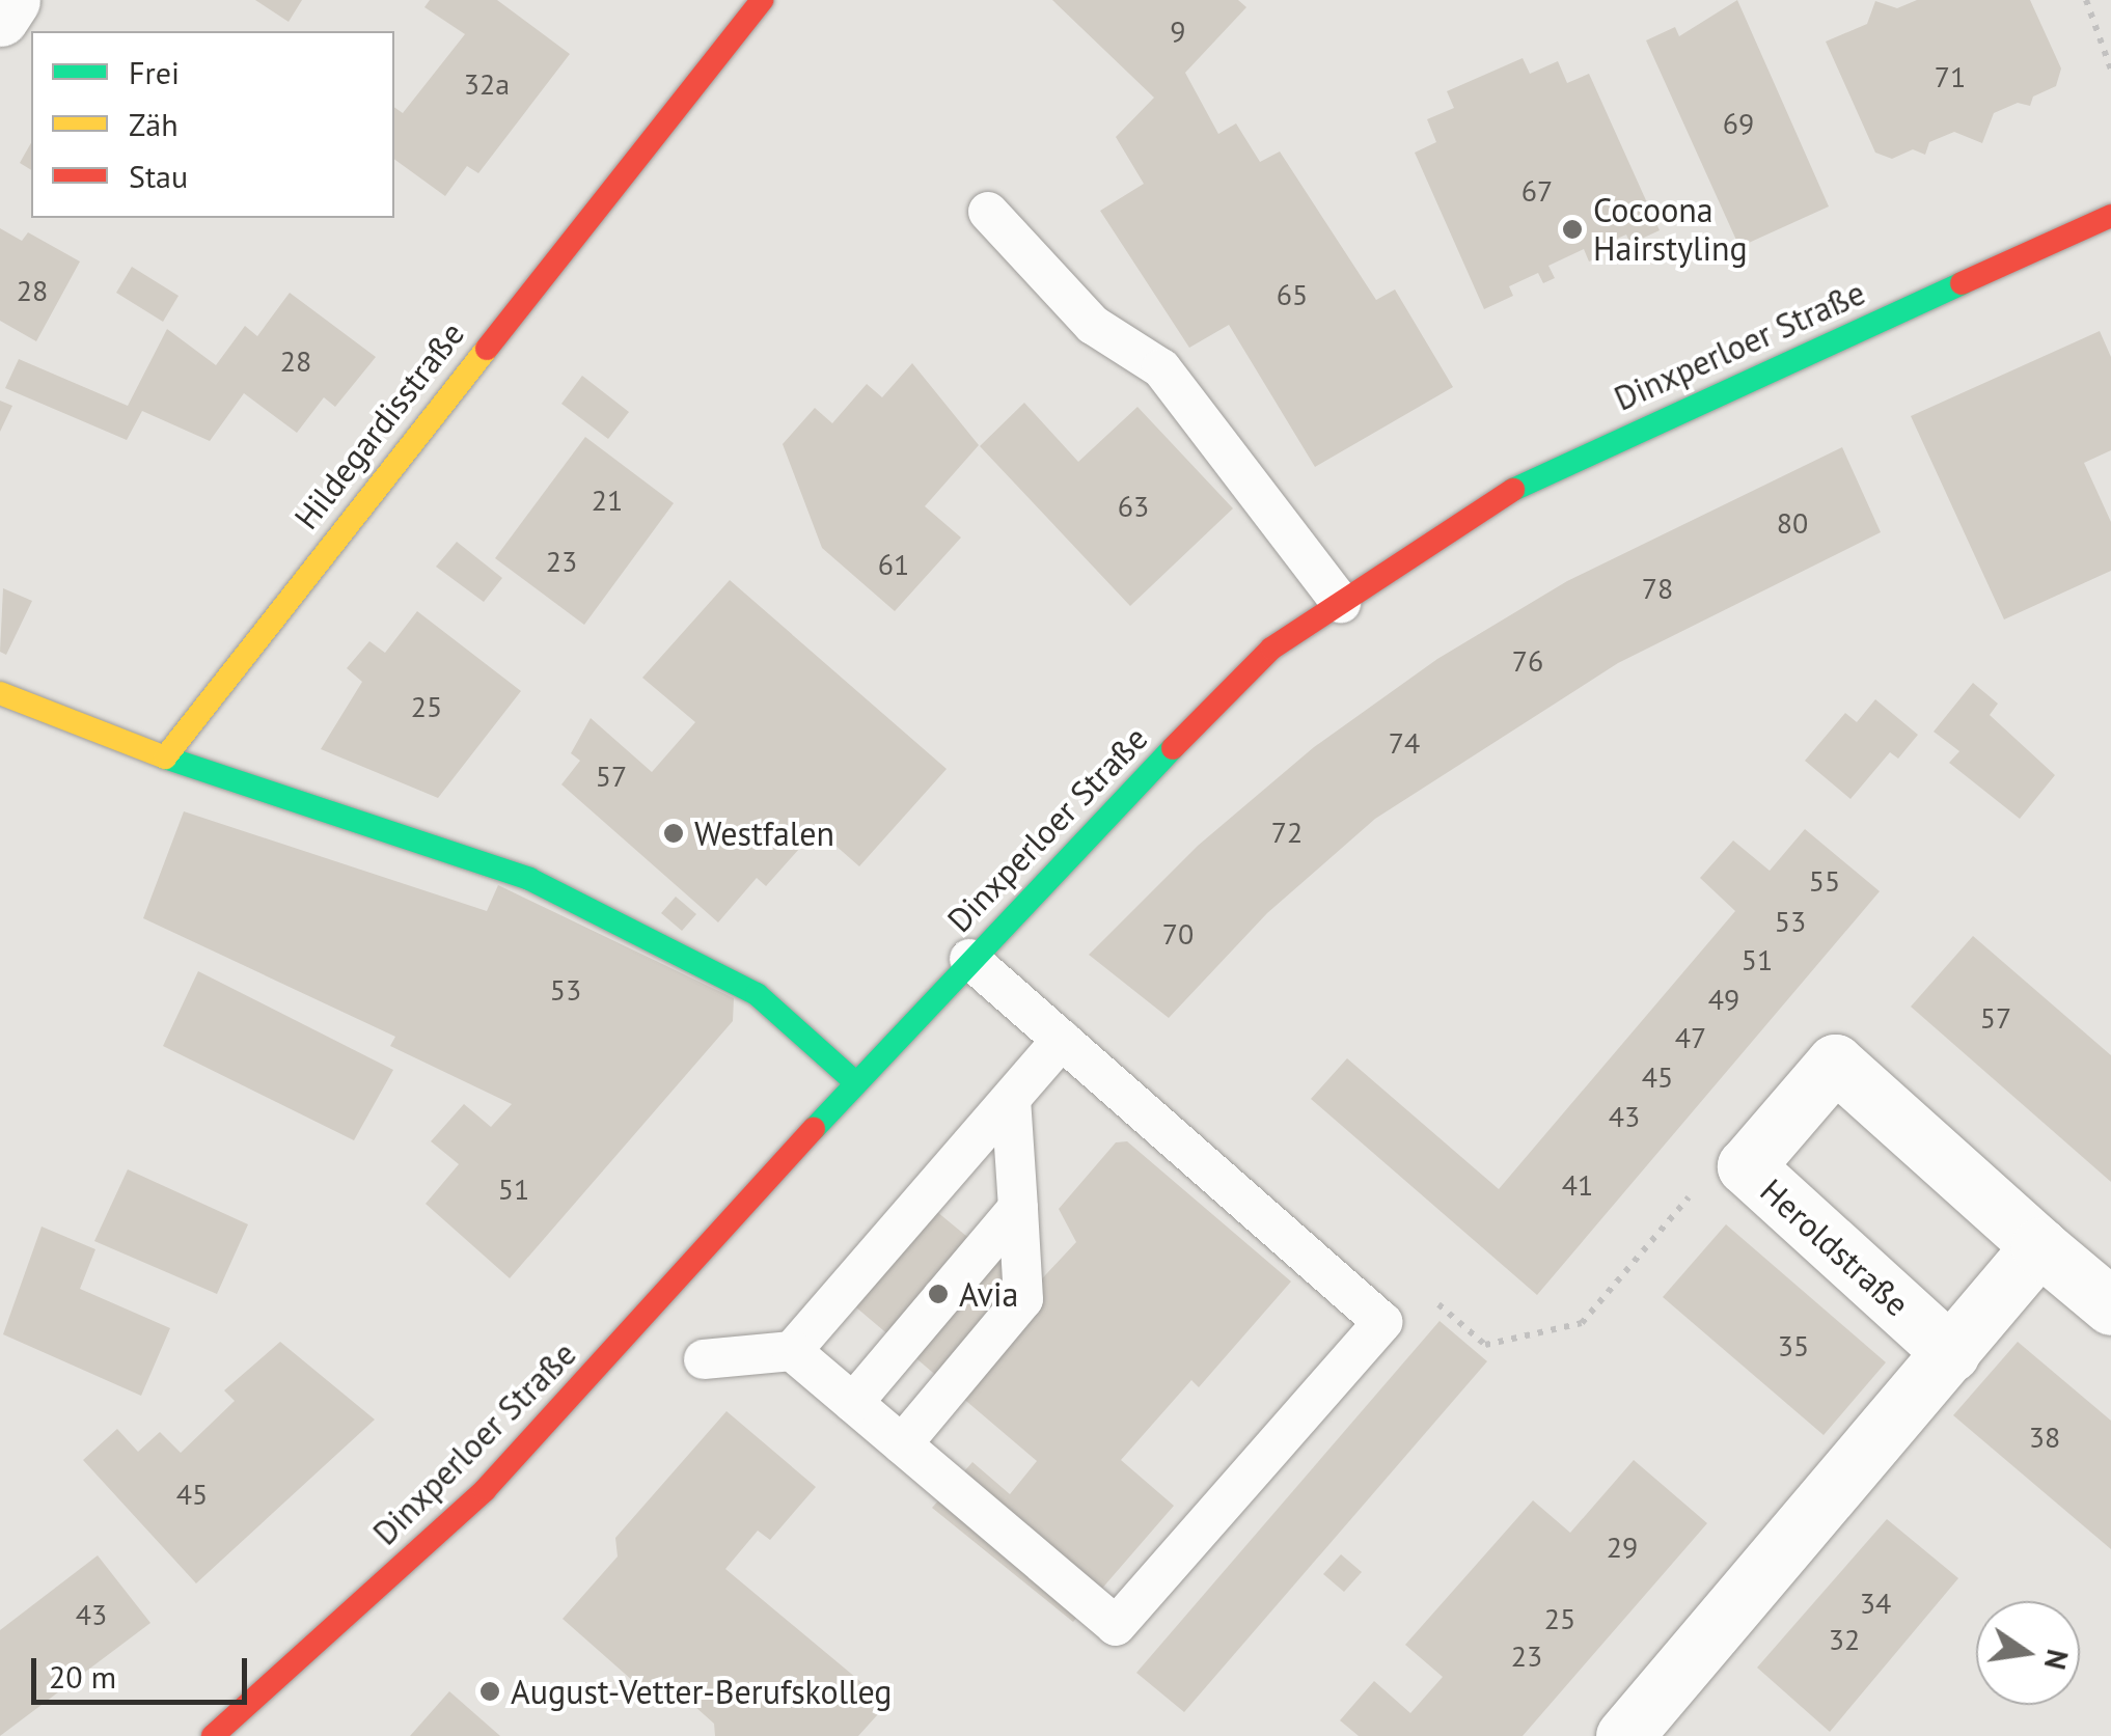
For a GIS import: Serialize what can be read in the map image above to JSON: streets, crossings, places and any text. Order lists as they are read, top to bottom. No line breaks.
{"streets":{"main road":["Dinxperloer Straße","Hildegardisstraße"],"street":["Heroldstraße"]},"places":["Cocoona Hairstyling","Westfalen","Avia","August-Vetter-Berufskolleg"],"house_numbers":["9","71","32a","69","67","28","65","28","21","63","80","23","61","78","76","25","74","57","72","55","53","70","51","53","49","57","47","45","43","41","51","35","38","45","29","34","43","25","32","23"],"legend":["Frei","Zäh","Stau"],"scale_bar":"20 m","north":"right"}
